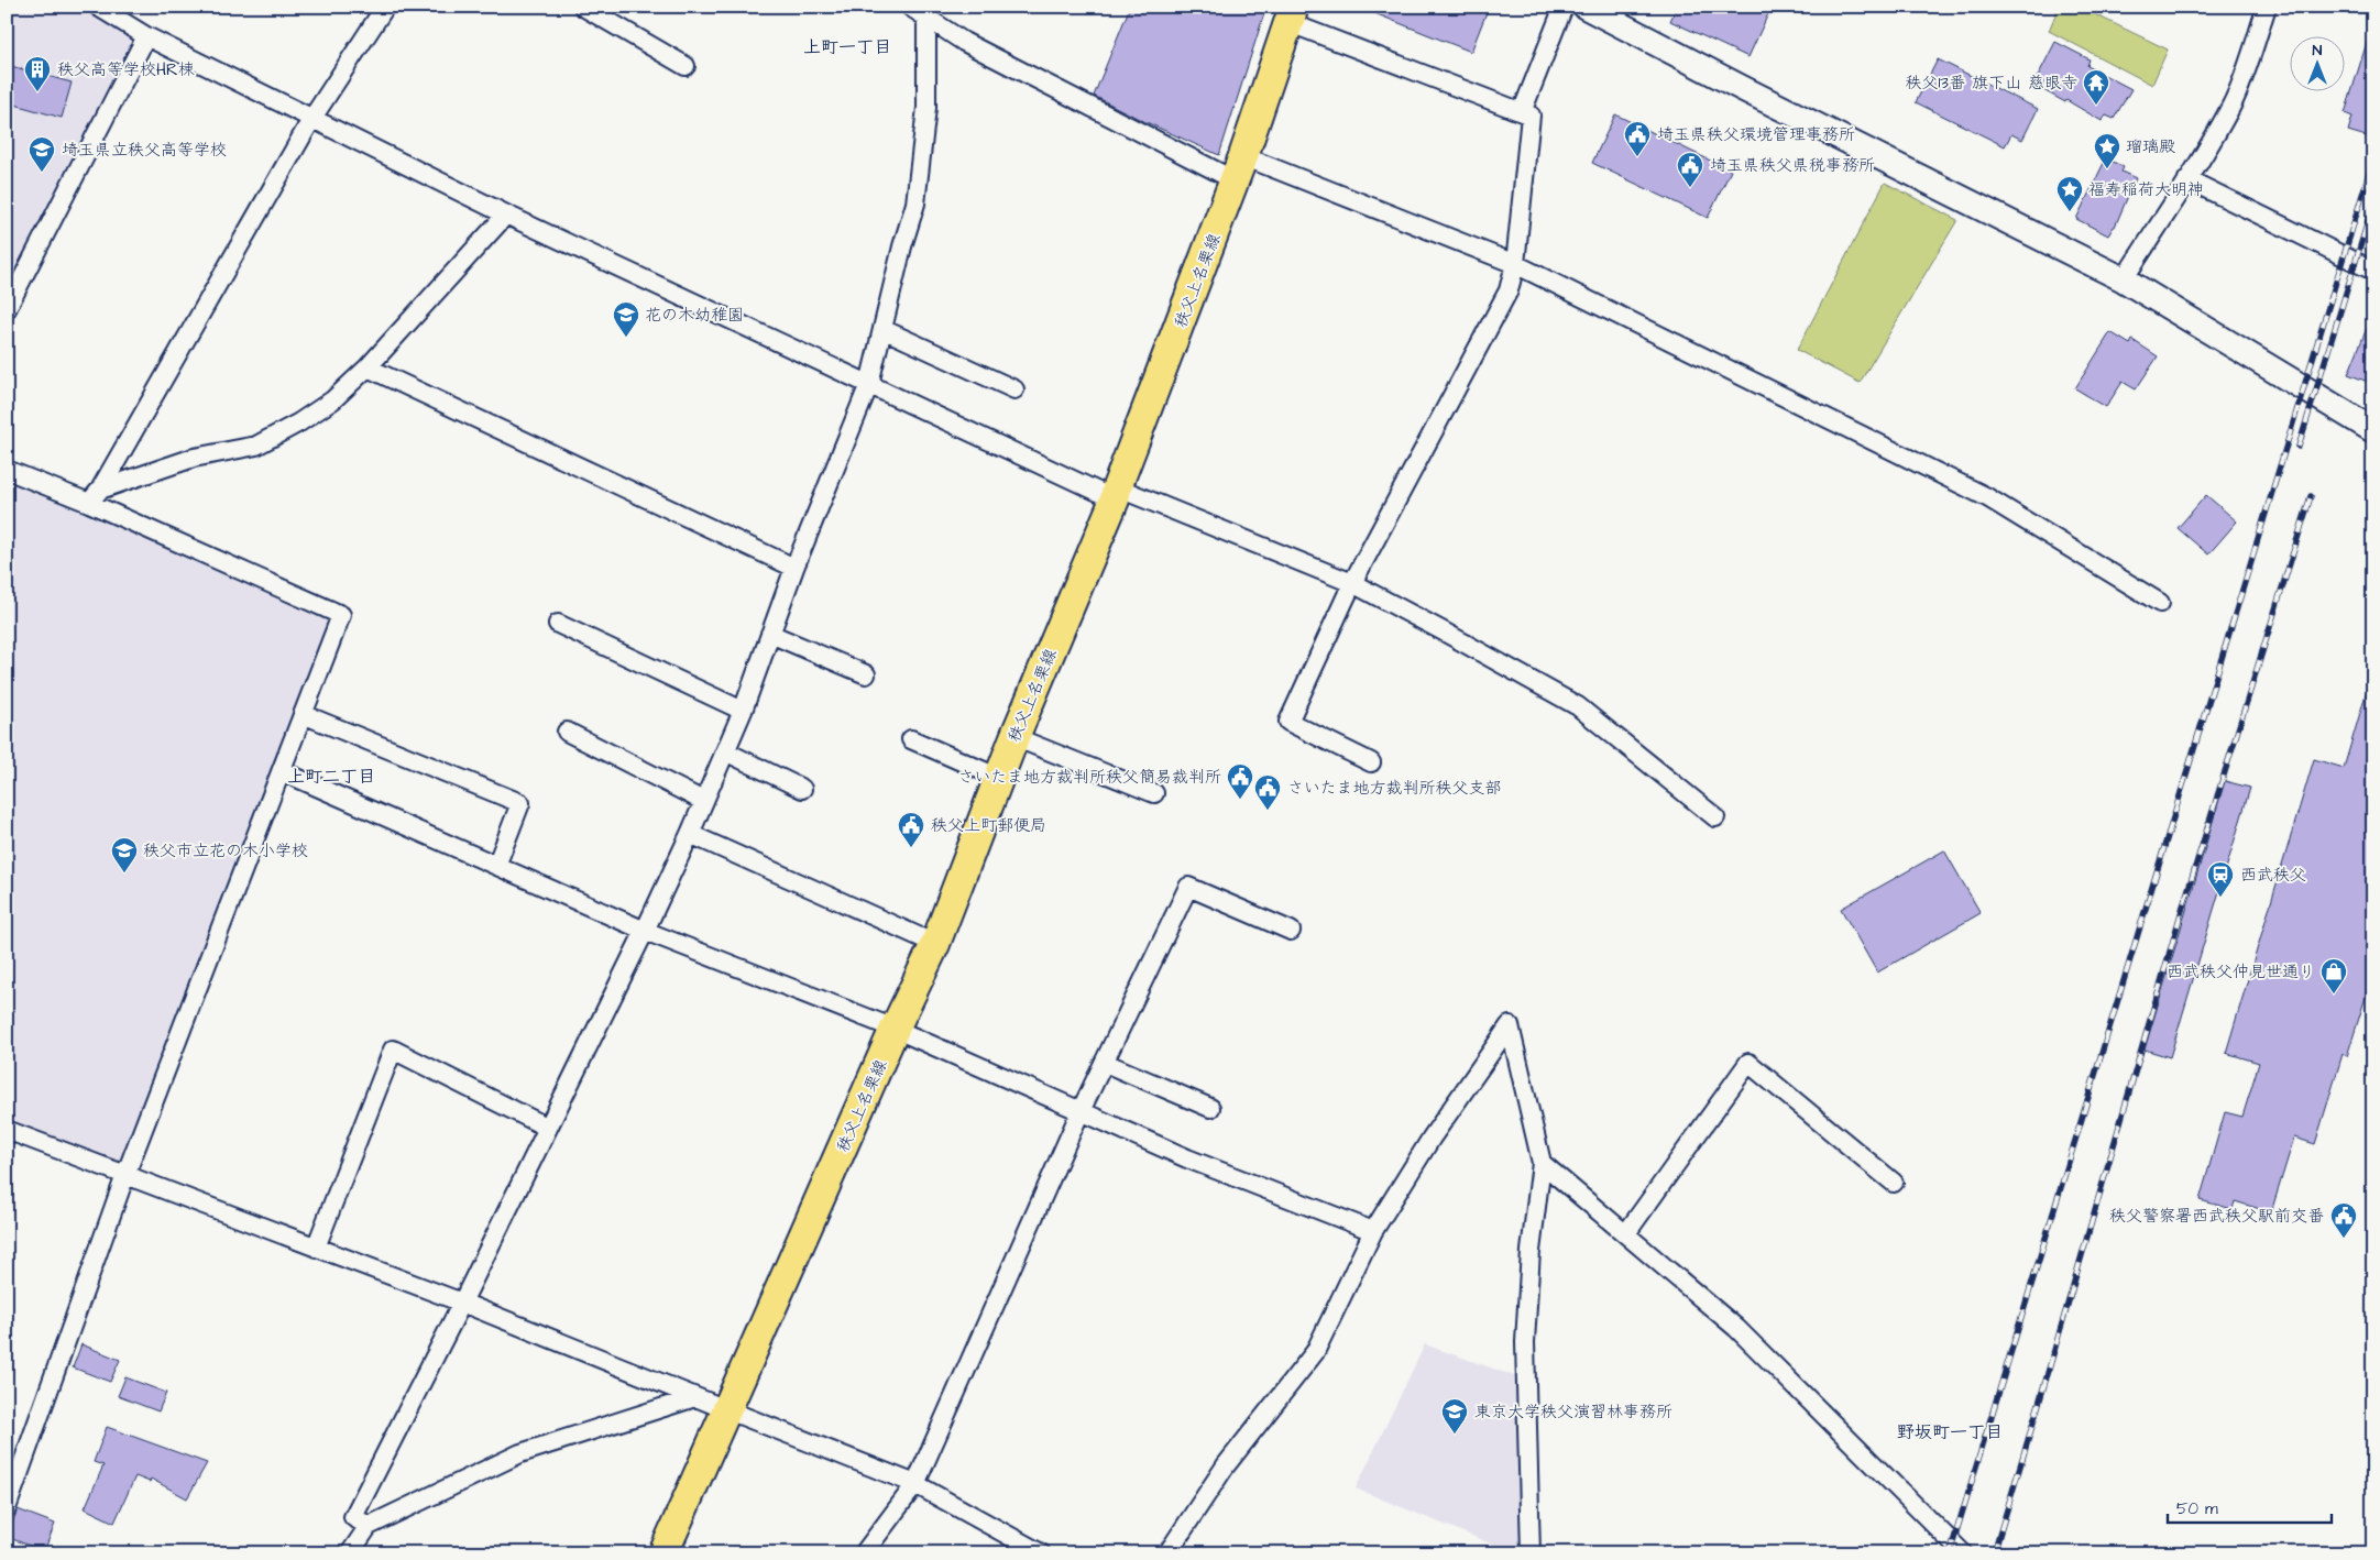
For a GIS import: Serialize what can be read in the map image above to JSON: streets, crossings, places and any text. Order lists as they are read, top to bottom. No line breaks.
{"streets":{"main road":["秩父上名栗線"]},"districts":["上町一丁目","上町二丁目","野坂町一丁目"],"places":{"building":["秩父高等学校HR棟"],"temple":["秩父13番 旗下山 慈眼寺"],"public building":["埼玉県秩父環境管理事務所","埼玉県秩父県税事務所","さいたま地方裁判所秩父簡易裁判所","さいたま地方裁判所秩父支部","秩父上町郵便局","秩父警察署西武秩父駅前交番"],"place":["瑠璃殿","福寿稲荷大明神"],"school or university":["埼玉県立秩父高等学校","花の木幼稚園","秩父市立花の木小学校","東京大学秩父演習林事務所"],"station":["西武秩父"],"shop":["西武秩父仲見世通り"]},"scale_bar":"50 m","north":"top"}
